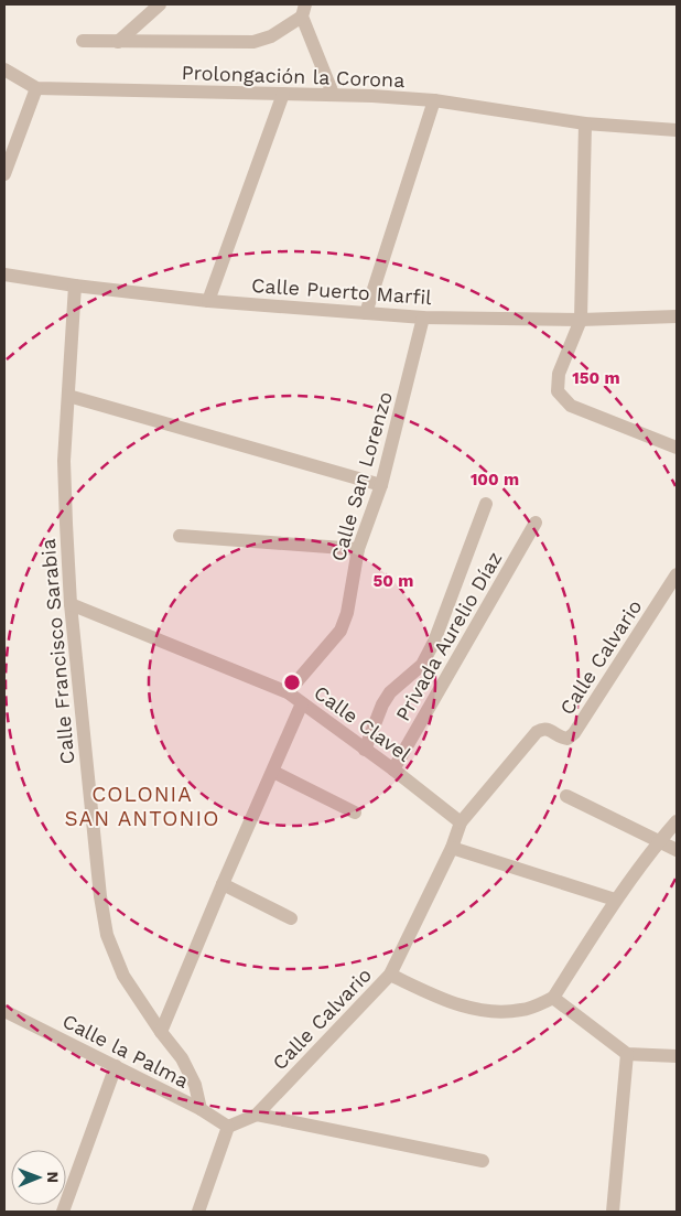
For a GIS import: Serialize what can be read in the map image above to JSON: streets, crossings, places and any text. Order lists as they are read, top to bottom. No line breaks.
{"streets":{"street":["Prolongación la Corona","Calle Puerto Marfil","Calle San Lorenzo","Privada Aurelio Díaz","Calle Francisco Sarabia","Calle Calvario","Calle Clavel","Calle la Palma"]},"crossings":[["Calle Puerto Marfil","Calle San Lorenzo"],["Calle Puerto Marfil","Calle Francisco Sarabia"],["Calle San Lorenzo","Calle Clavel"],["Privada Aurelio Díaz","Calle Clavel"],["Calle Francisco Sarabia","Calle Clavel"],["Calle Francisco Sarabia","Calle la Palma"],["Calle Calvario","Calle Clavel"],["Calle Calvario","Calle la Palma"]],"districts":["COLONIA SAN ANTONIO"],"north":"right","rings":["150 m","100 m","50 m"]}
